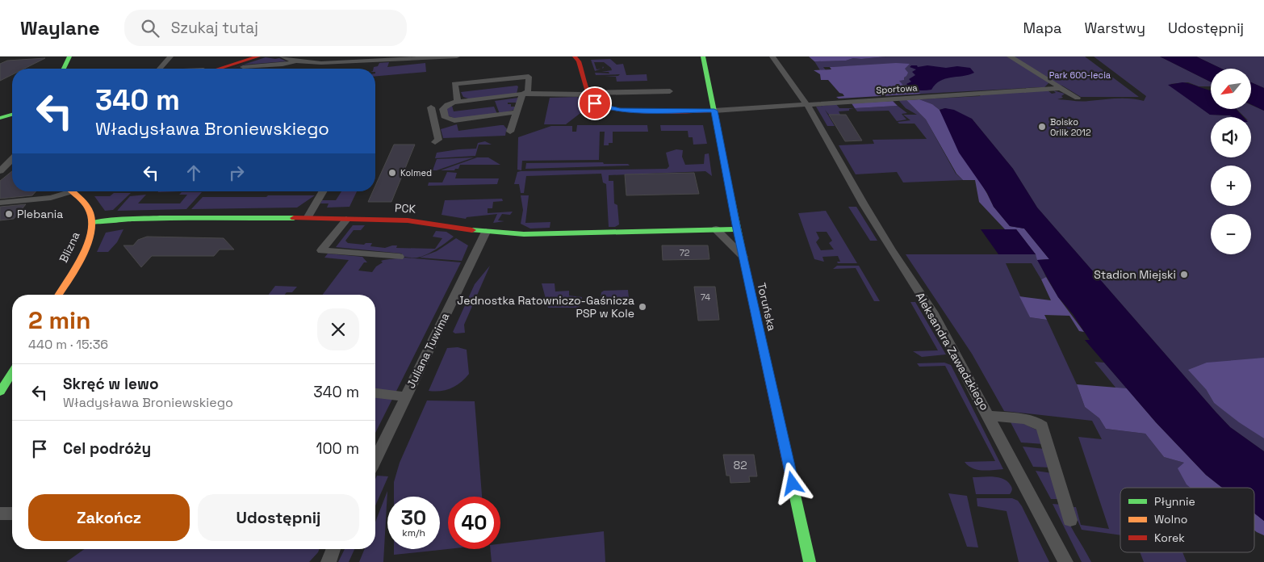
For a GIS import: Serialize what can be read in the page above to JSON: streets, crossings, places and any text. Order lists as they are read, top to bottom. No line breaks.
{"streets":{"street":["Sportowa","PCK","Blizna","Toruńska","Juliana Tuwima","Aleksandra Zawadzkiego"]},"crossings":[["Sportowa","Toruńska"],["Sportowa","Aleksandra Zawadzkiego"],["PCK","Blizna"],["PCK","Toruńska"],["PCK","Juliana Tuwima"]],"parks":["Park 600-lecia"],"places":["Boisko Orlik 2012","Kolmed","Plebania","Stadion Miejski","Jednostka Ratowniczo-Gaśnicza PSP w Kole"],"house_numbers":["72","74","82"],"legend":["Płynnie","Wolno","Korek"],"north":"bottom left","page":{"header":"Waylane","search":"Szukaj tutaj","nav":["Mapa","Warstwy","Udostępnij"],"map_buttons":["+","−"],"turn":["340 m","Władysława Broniewskiego"],"heading":["2 min","440 m · 15:36"],"list":[{"name":"Skręć w lewo","note":"Władysława Broniewskiego","value":"340 m"},{"name":"Cel podróży","value":"100 m"}],"buttons":["Zakończ","Udostępnij"],"speed":"30 km/h","limit":"40"}}
